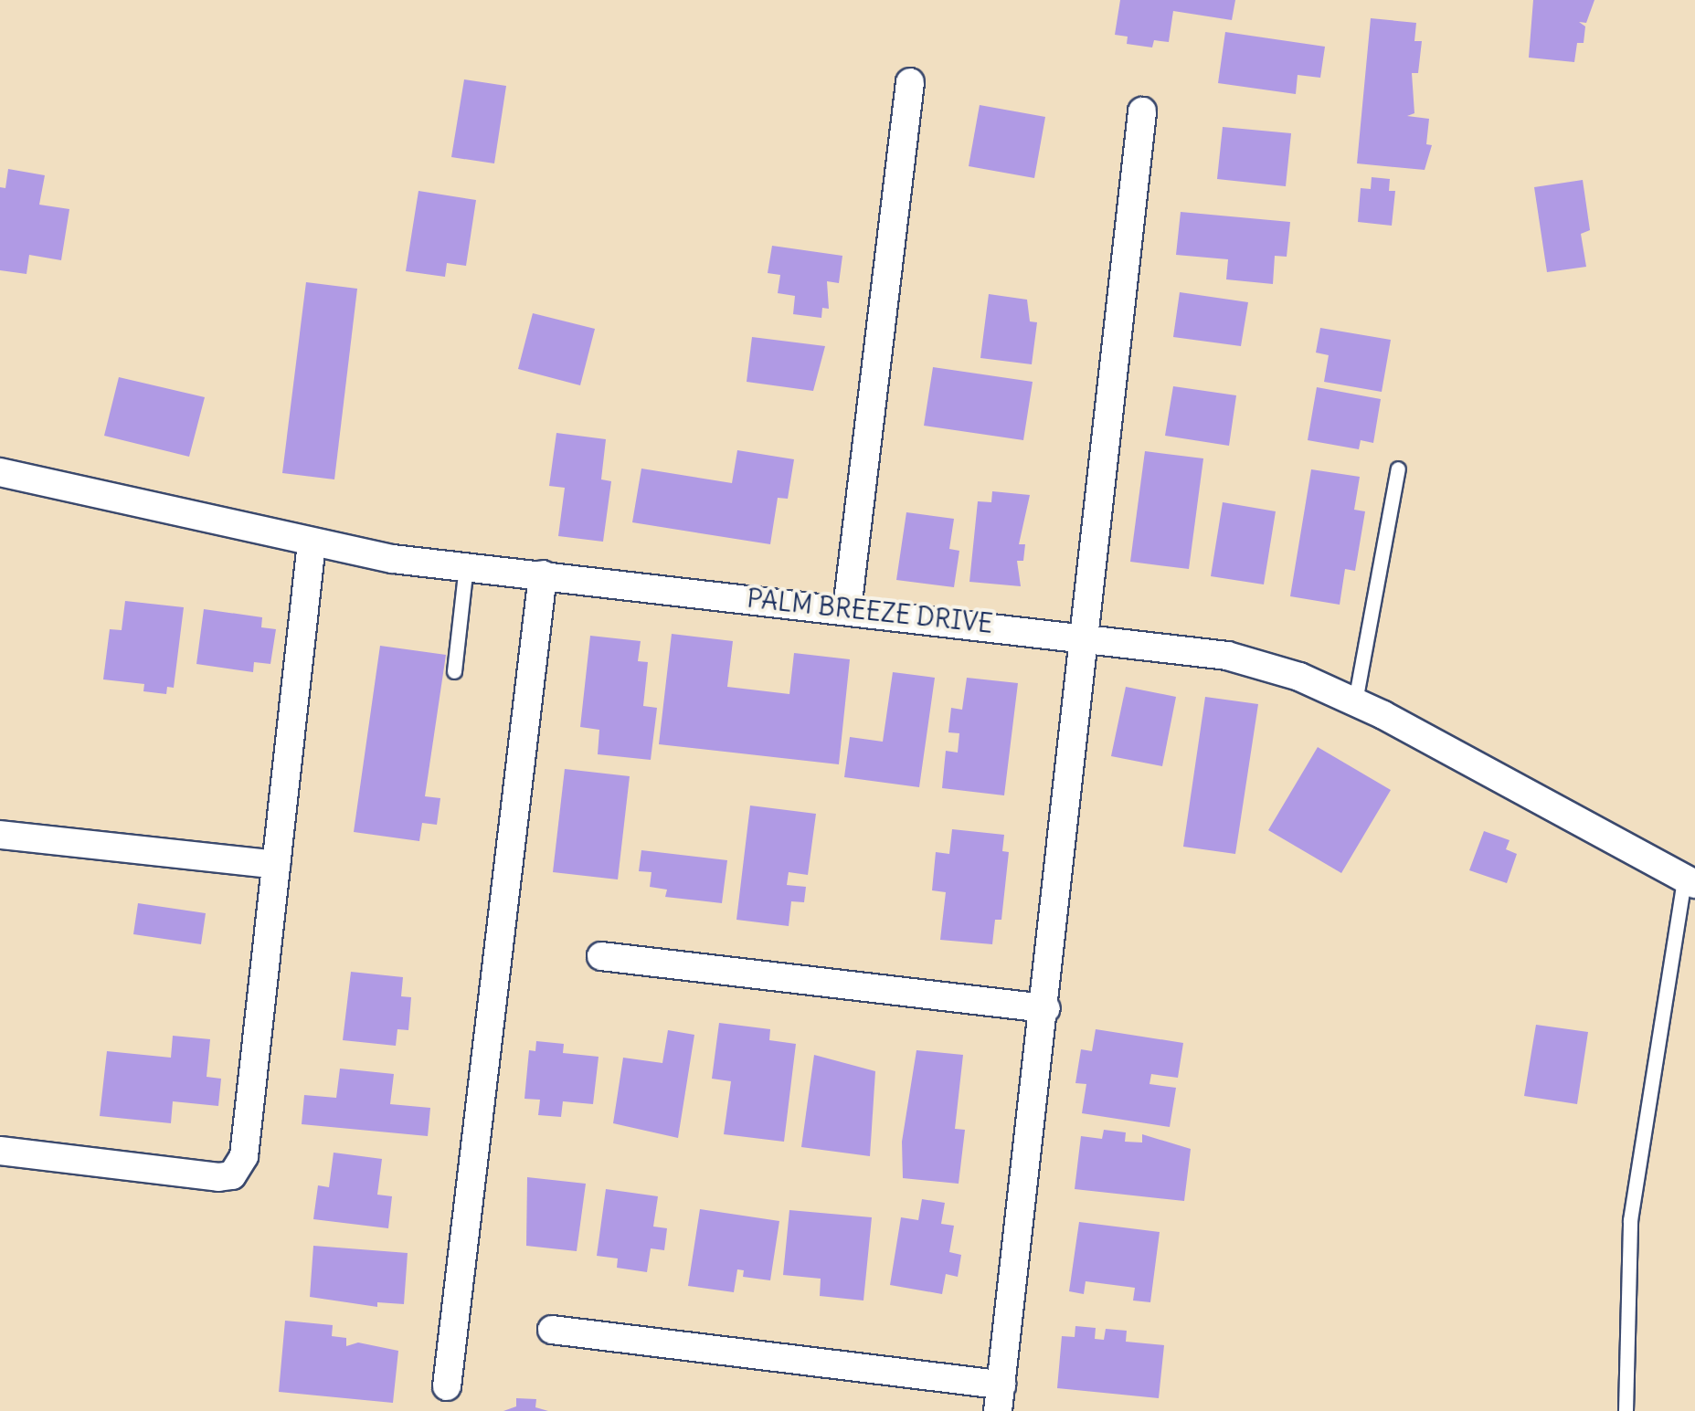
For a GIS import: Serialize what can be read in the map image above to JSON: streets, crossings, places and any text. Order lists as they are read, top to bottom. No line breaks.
{"streets":{"street":["PALM BREEZE DRIVE"]}}
